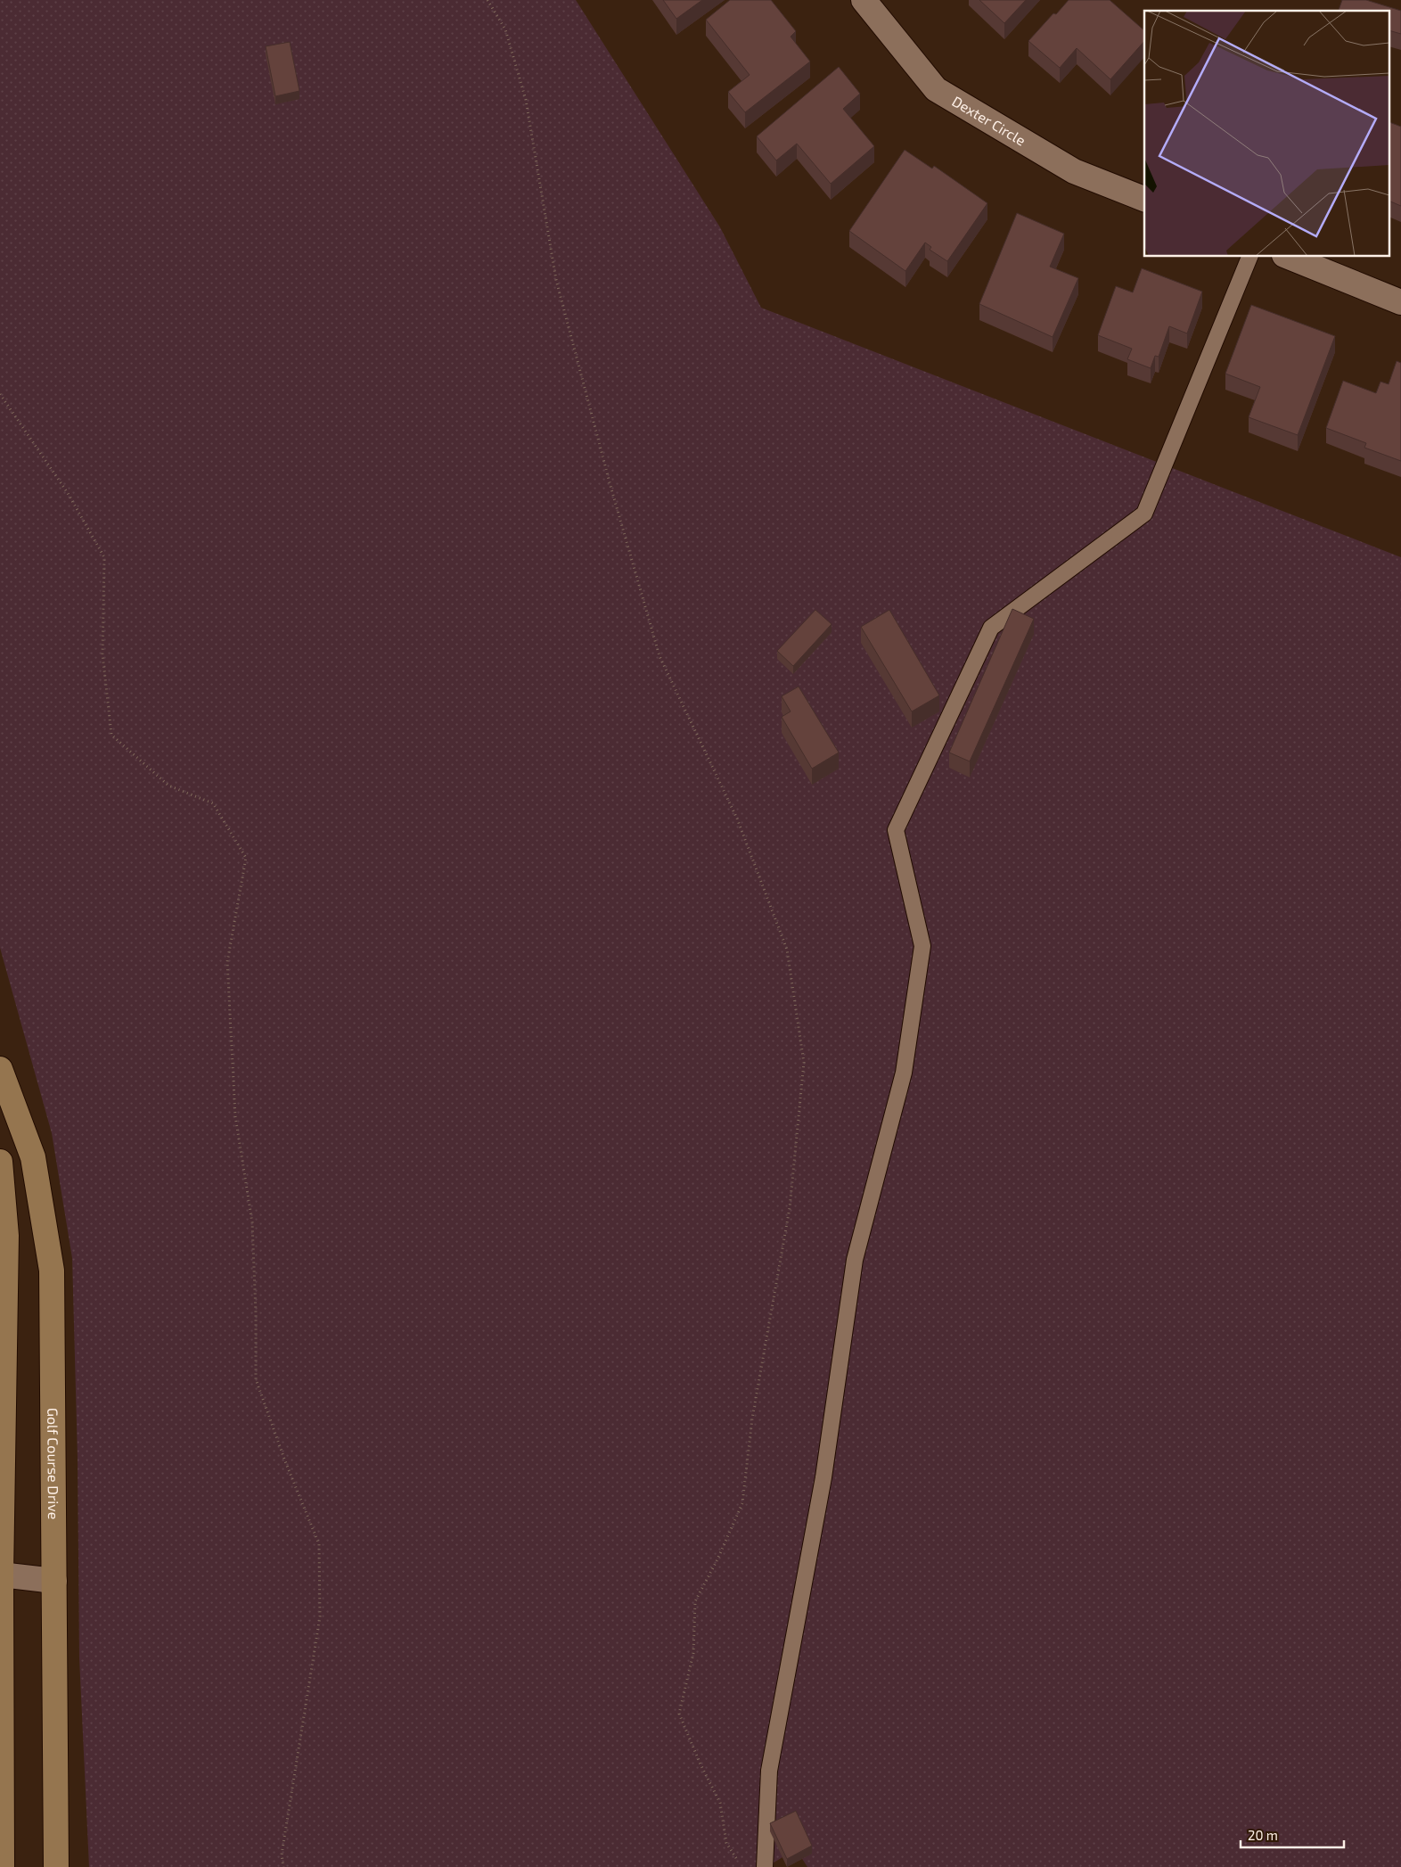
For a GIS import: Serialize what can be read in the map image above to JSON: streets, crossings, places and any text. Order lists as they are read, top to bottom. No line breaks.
{"streets":{"street":["Dexter Circle","Golf Course Drive"]},"scale_bar":"20 m"}
